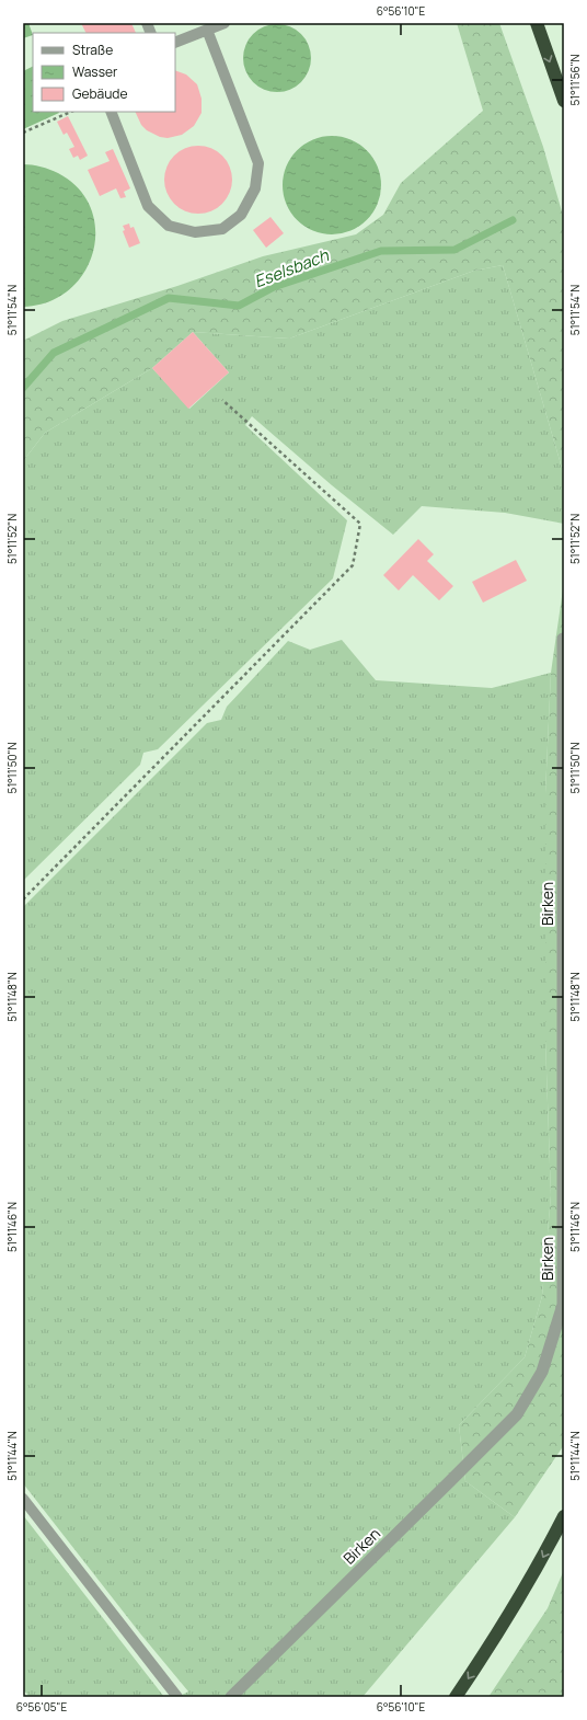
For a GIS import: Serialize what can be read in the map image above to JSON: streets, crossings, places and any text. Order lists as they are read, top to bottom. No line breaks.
{"streets":{"street":["Birken"]},"water":["Eselsbach"],"legend":["Straße","Wasser","Gebäude"],"coordinates":["6°56'10\"E","51°11'56\"N","51°11'54\"N","51°11'52\"N","51°11'50\"N","51°11'48\"N","51°11'46\"N","51°11'44\"N","6°56'05\"E"]}
